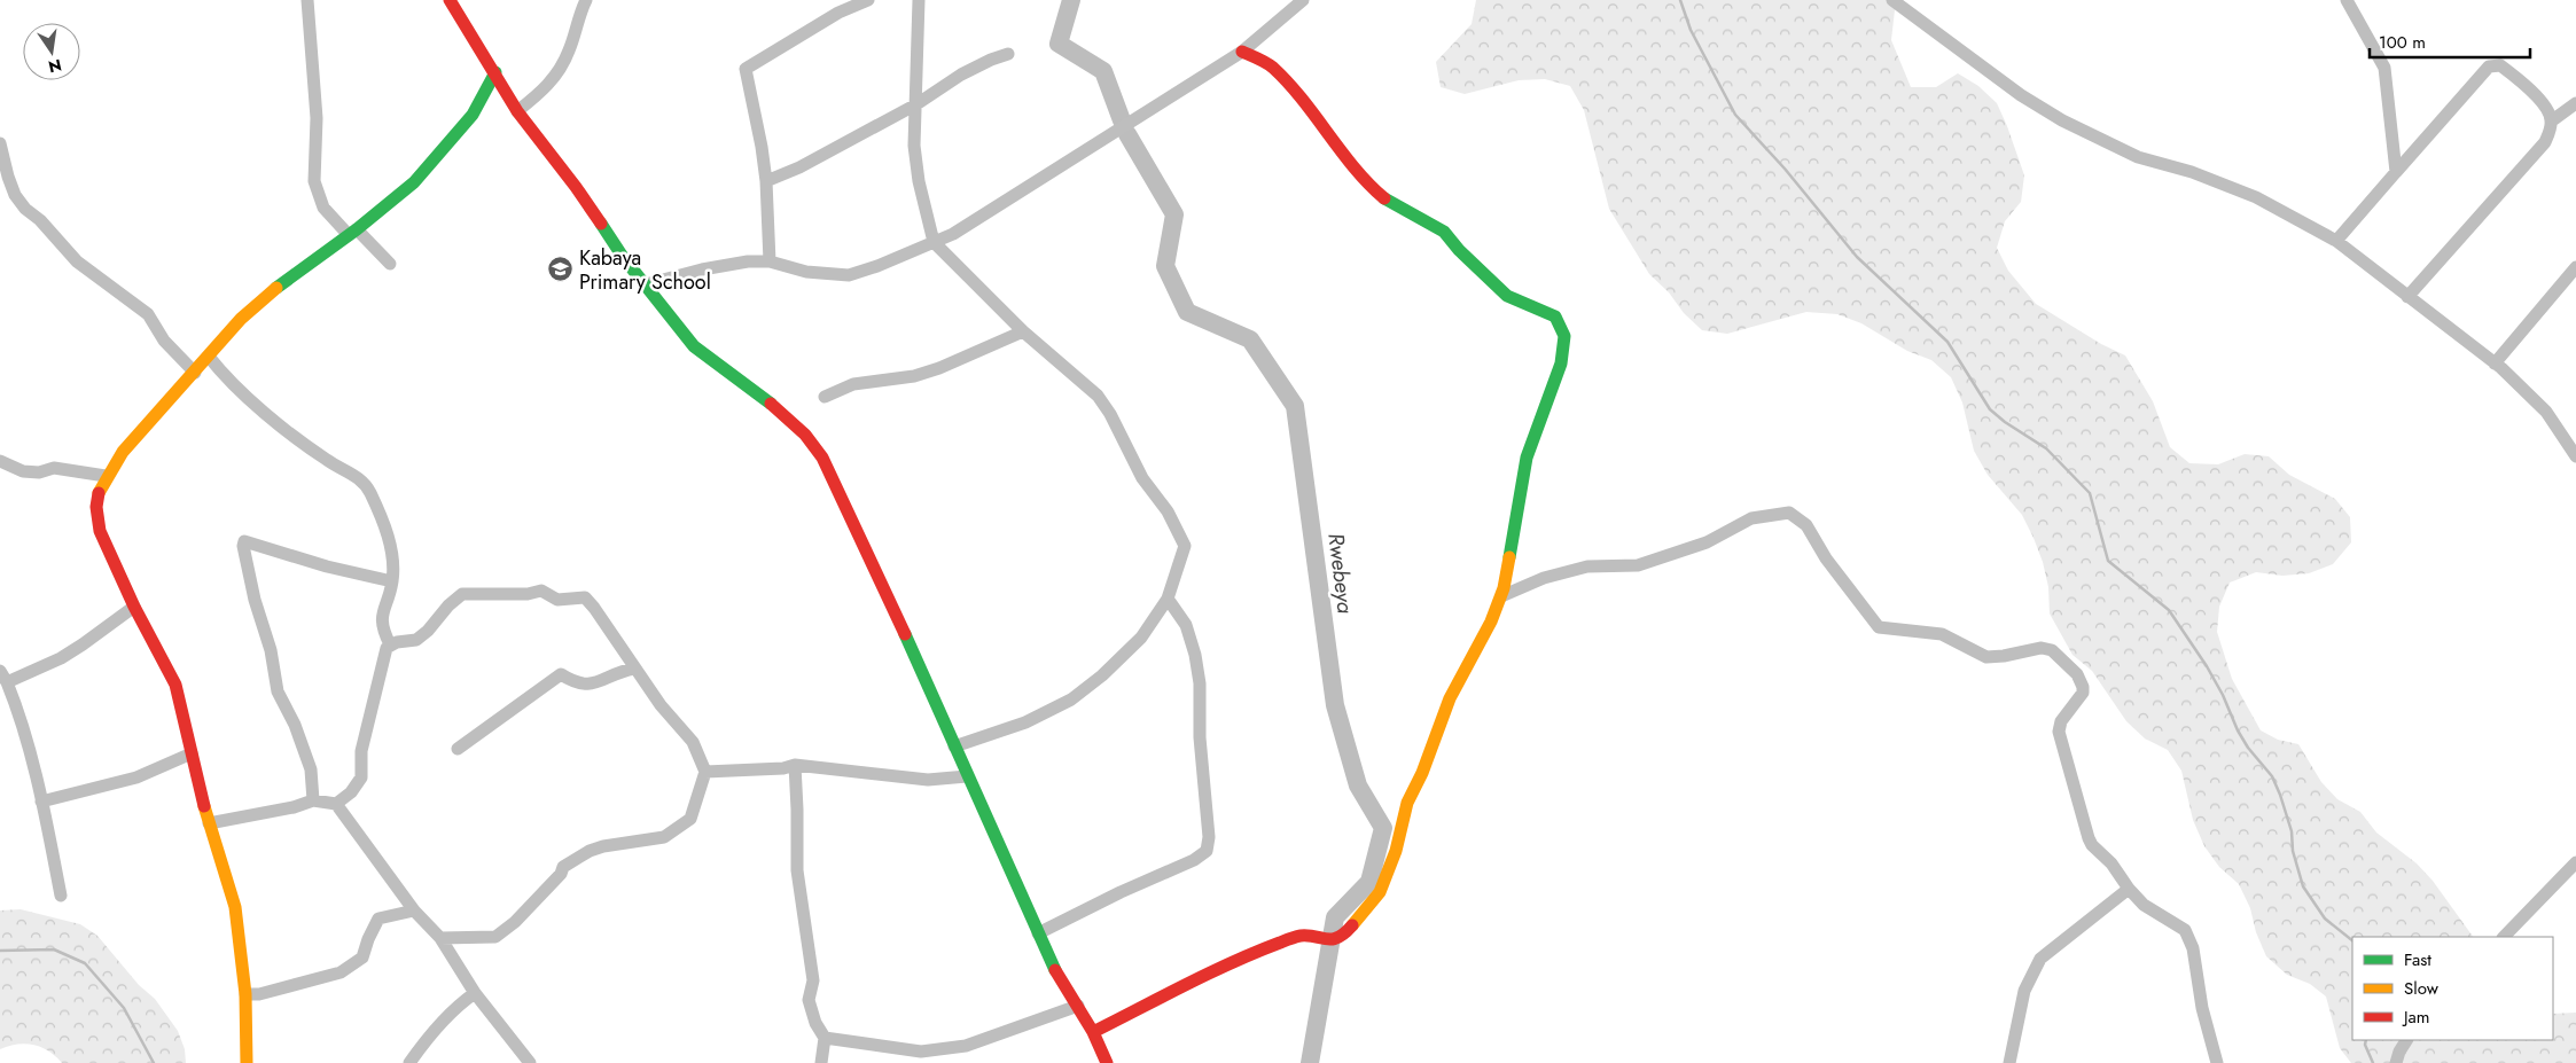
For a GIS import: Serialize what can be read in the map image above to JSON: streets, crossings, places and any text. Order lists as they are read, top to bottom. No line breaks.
{"water":["Rwebeya"],"places":{"school or university":["Kabaya Primary School"]},"legend":["Fast","Slow","Jam"],"scale_bar":"100 m","north":"bottom"}
